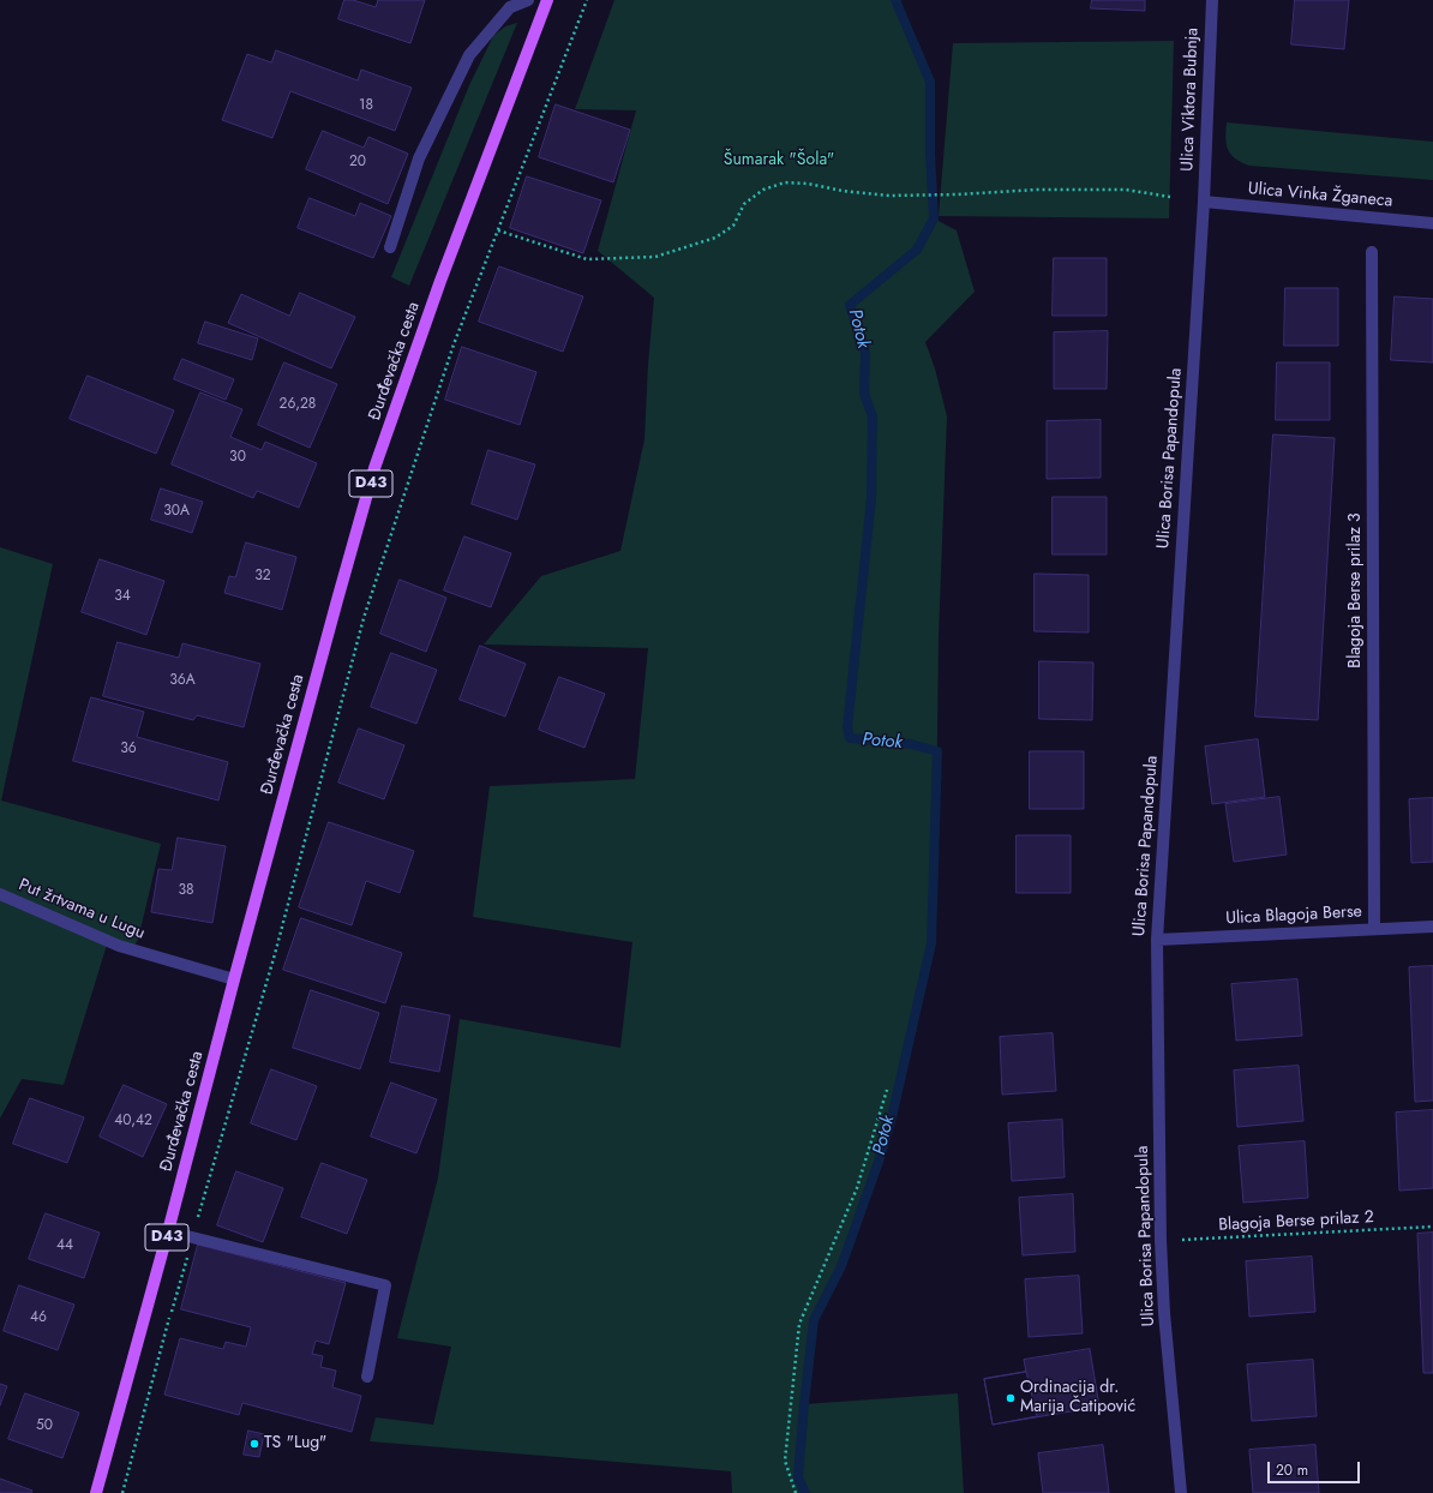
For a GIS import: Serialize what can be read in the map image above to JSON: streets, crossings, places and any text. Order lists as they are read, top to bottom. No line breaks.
{"streets":{"main road":["Đurđevačka cesta","D43"],"street":["Ulica Viktora Bubnja","Ulica Vinka Žganeca","Ulica Borisa Papandopula","Blagoja Berse prilaz 3","Put žrtvama u Lugu","Ulica Blagoja Berse"],"path":["Blagoja Berse prilaz 2"]},"crossings":[["Ulica Viktora Bubnja","Ulica Vinka Žganeca"],["Ulica Viktora Bubnja","Ulica Borisa Papandopula"],["Ulica Vinka Žganeca","Ulica Borisa Papandopula"],["Đurđevačka cesta","Put žrtvama u Lugu"],["Ulica Borisa Papandopula","Ulica Blagoja Berse"],["Ulica Borisa Papandopula","Blagoja Berse prilaz 2"],["Blagoja Berse prilaz 3","Ulica Blagoja Berse"]],"water":["Potok"],"parks":["Šumarak \"Šola\""],"places":["Ordinacija dr. Marija Čatipović","TS \"Lug\""],"house_numbers":["18","20","26,28","30","30A","32","34","36A","36","38","40,42","44","46","50"],"scale_bar":"20 m"}
